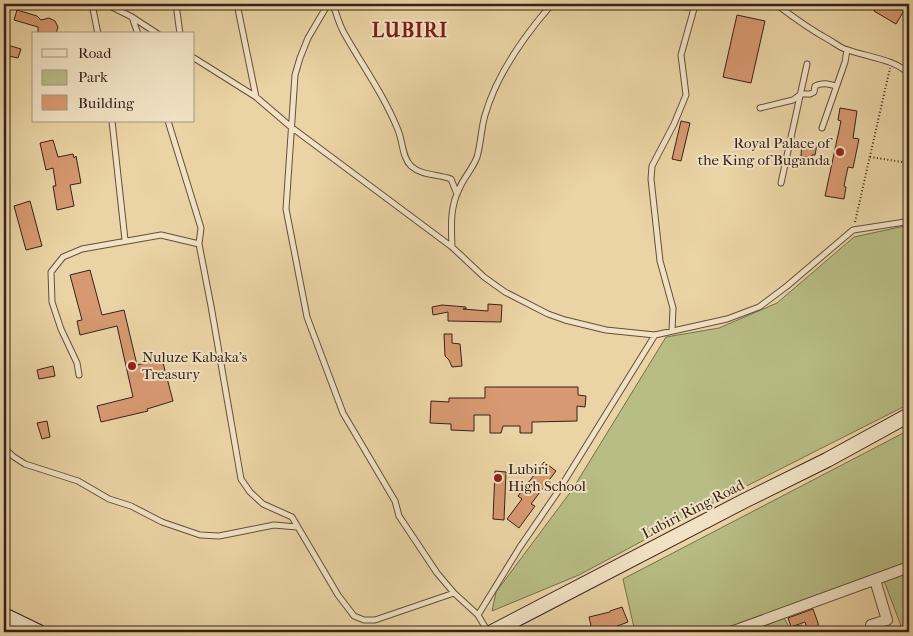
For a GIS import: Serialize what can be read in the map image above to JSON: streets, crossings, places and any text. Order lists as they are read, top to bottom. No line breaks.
{"streets":{"main road":["Lubiri Ring Road"]},"districts":["LUBIRI"],"places":["Royal Palace of the King of Buganda","Nuluze Kabaka's Treasury","Lubiri High School"],"legend":["Road","Park","Building"]}
